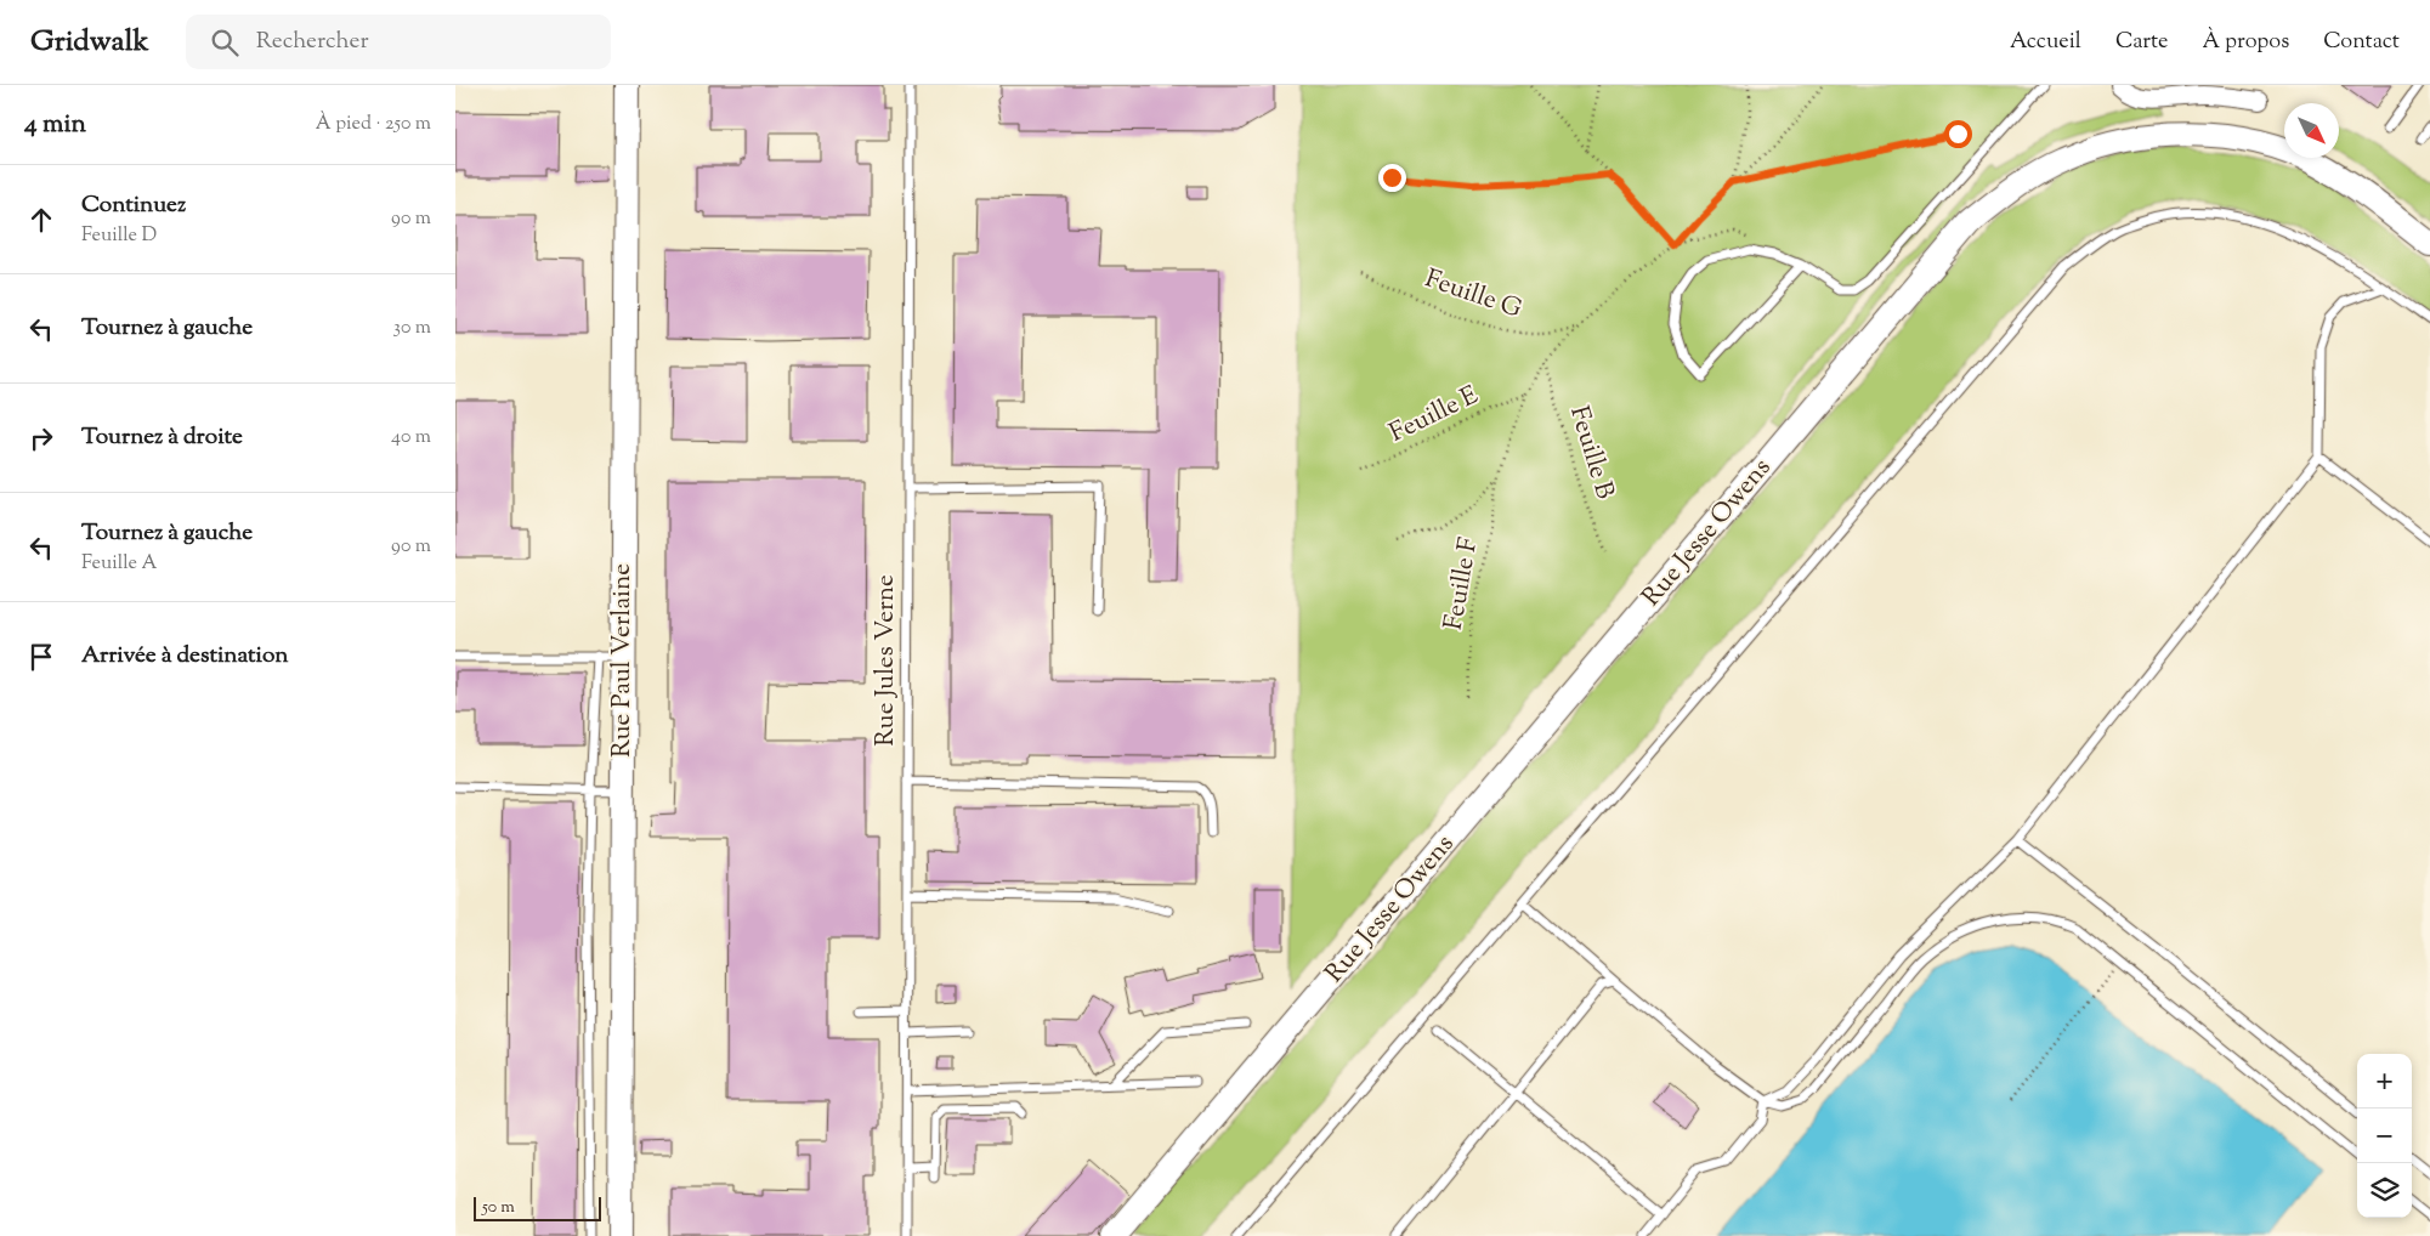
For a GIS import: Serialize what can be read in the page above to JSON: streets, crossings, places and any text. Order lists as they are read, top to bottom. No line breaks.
{"streets":{"main road":["Rue Jesse Owens","Rue Paul Verlaine"],"lane":["Rue Jules Verne"],"path":["Feuille G","Feuille E","Feuille B","Feuille F"]},"crossings":[["Feuille E","Feuille F"]],"scale_bar":"50 m","north":"bottom right","page":{"header":"Gridwalk","search":"Rechercher","nav":["Accueil","Carte","À propos","Contact"],"heading":["4 min","À pied · 250 m"],"list":[["Continuez","Feuille D","90 m"],["Tournez à gauche","30 m"],["Tournez à droite","40 m"],["Tournez à gauche","Feuille A","90 m"],"Arrivée à destination"],"map_buttons":["+","−"],"scale":"50 m"}}
